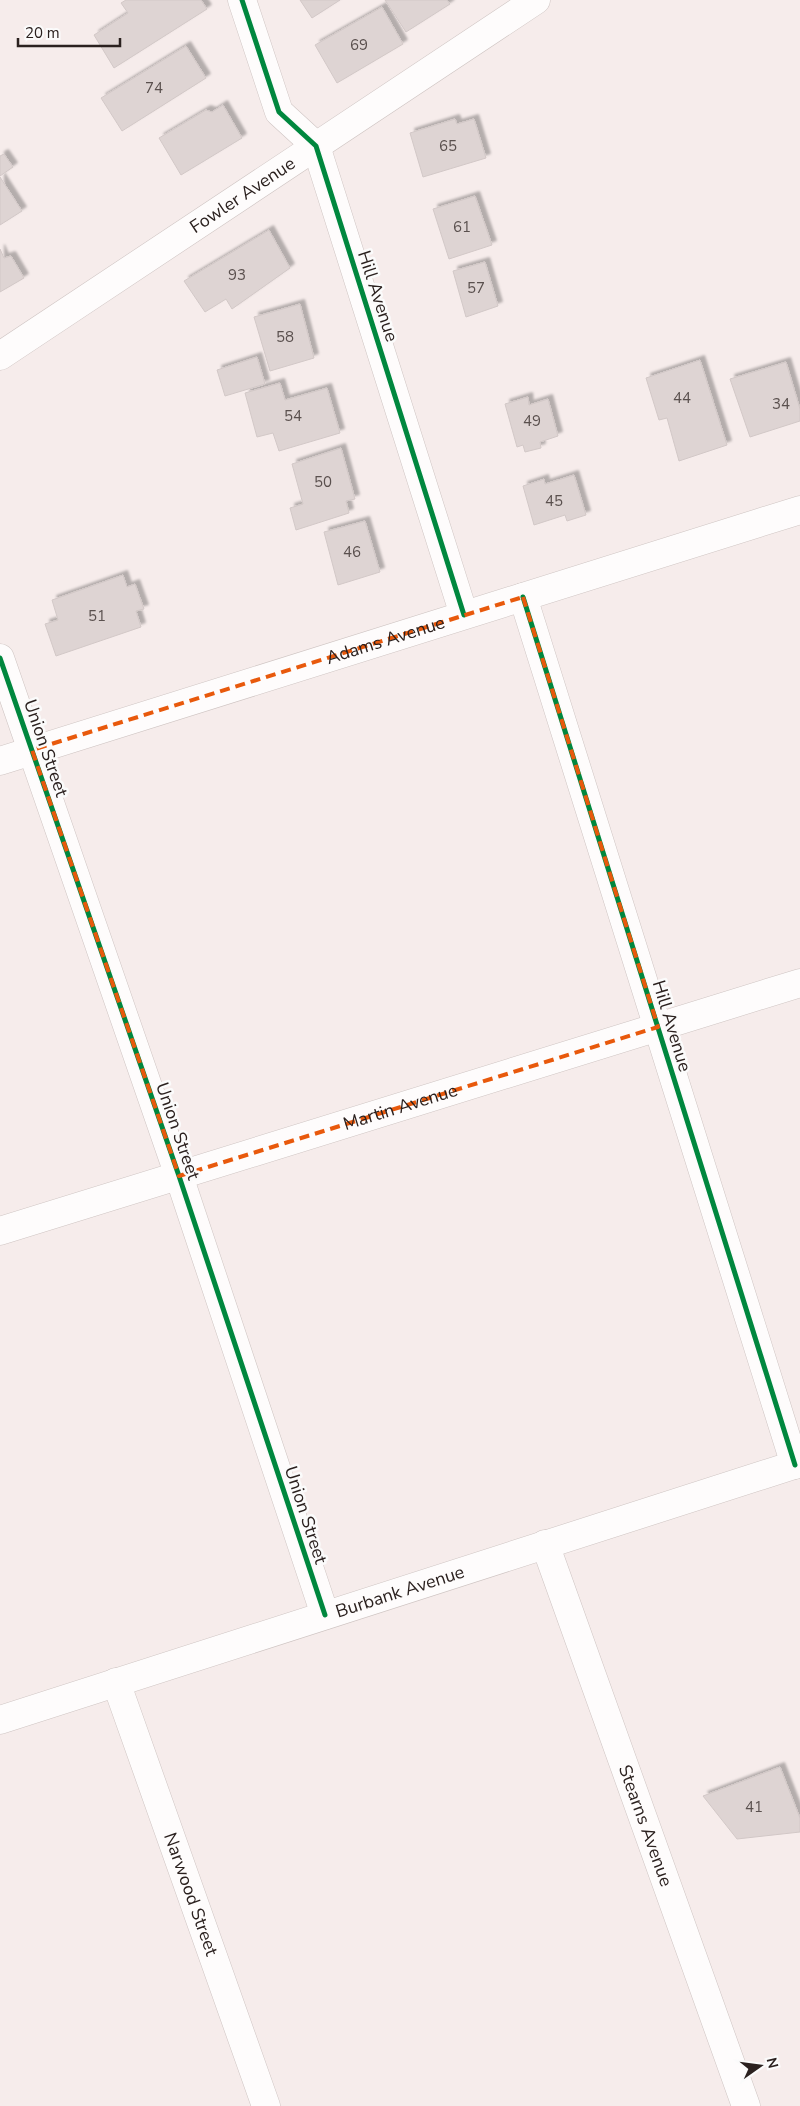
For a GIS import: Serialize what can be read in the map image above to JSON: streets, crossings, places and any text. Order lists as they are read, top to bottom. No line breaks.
{"streets":{"street":["Fowler Avenue","Hill Avenue","Adams Avenue","Union Street","Martin Avenue","Burbank Avenue","Stearns Avenue","Narwood Street"]},"crossings":[["Fowler Avenue","Hill Avenue"],["Hill Avenue","Adams Avenue"],["Hill Avenue","Martin Avenue"],["Hill Avenue","Burbank Avenue"],["Adams Avenue","Union Street"],["Union Street","Martin Avenue"],["Union Street","Burbank Avenue"],["Burbank Avenue","Stearns Avenue"],["Burbank Avenue","Narwood Street"]],"house_numbers":["69","74","65","61","93","57","58","44","34","54","49","50","45","46","51","41"],"scale_bar":"20 m","north":"right"}
